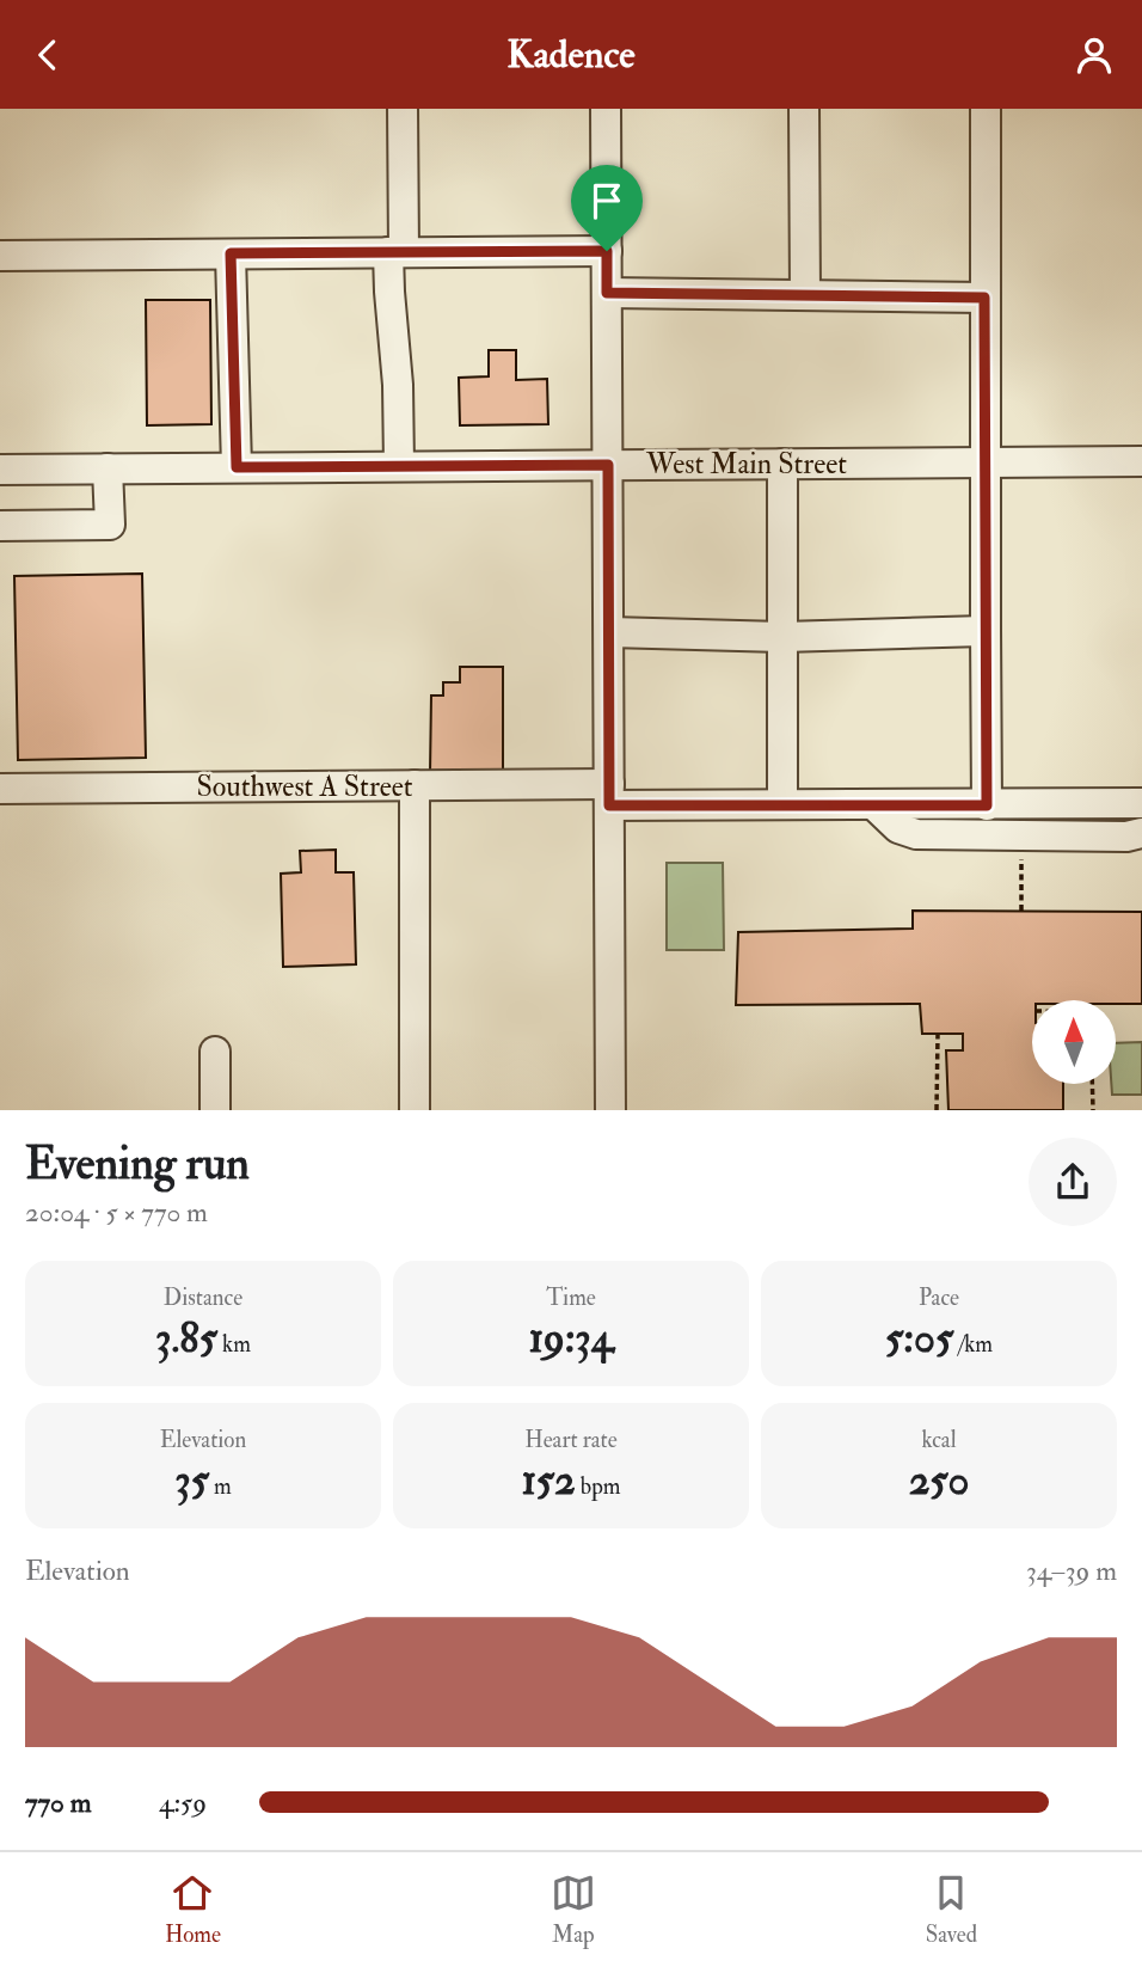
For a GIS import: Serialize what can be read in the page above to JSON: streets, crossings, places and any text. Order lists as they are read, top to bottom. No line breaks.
{"streets":{"street":["West Main Street","Southwest A Street"]},"north":"top","page":{"header":"Kadence","heading":["Evening run","20:04 · 5 × 770 m"],"stats":[["Distance","3.85 km"],["Time","19:34"],["Pace","5:05 /km"],["Elevation","35 m"],["Heart rate","152 bpm"],["kcal","250"]],"chart":["Elevation","34–39 m"],"list":[{"name":"770 m","note":"4:59"}],"tabs":["Home","Map","Saved"]}}
